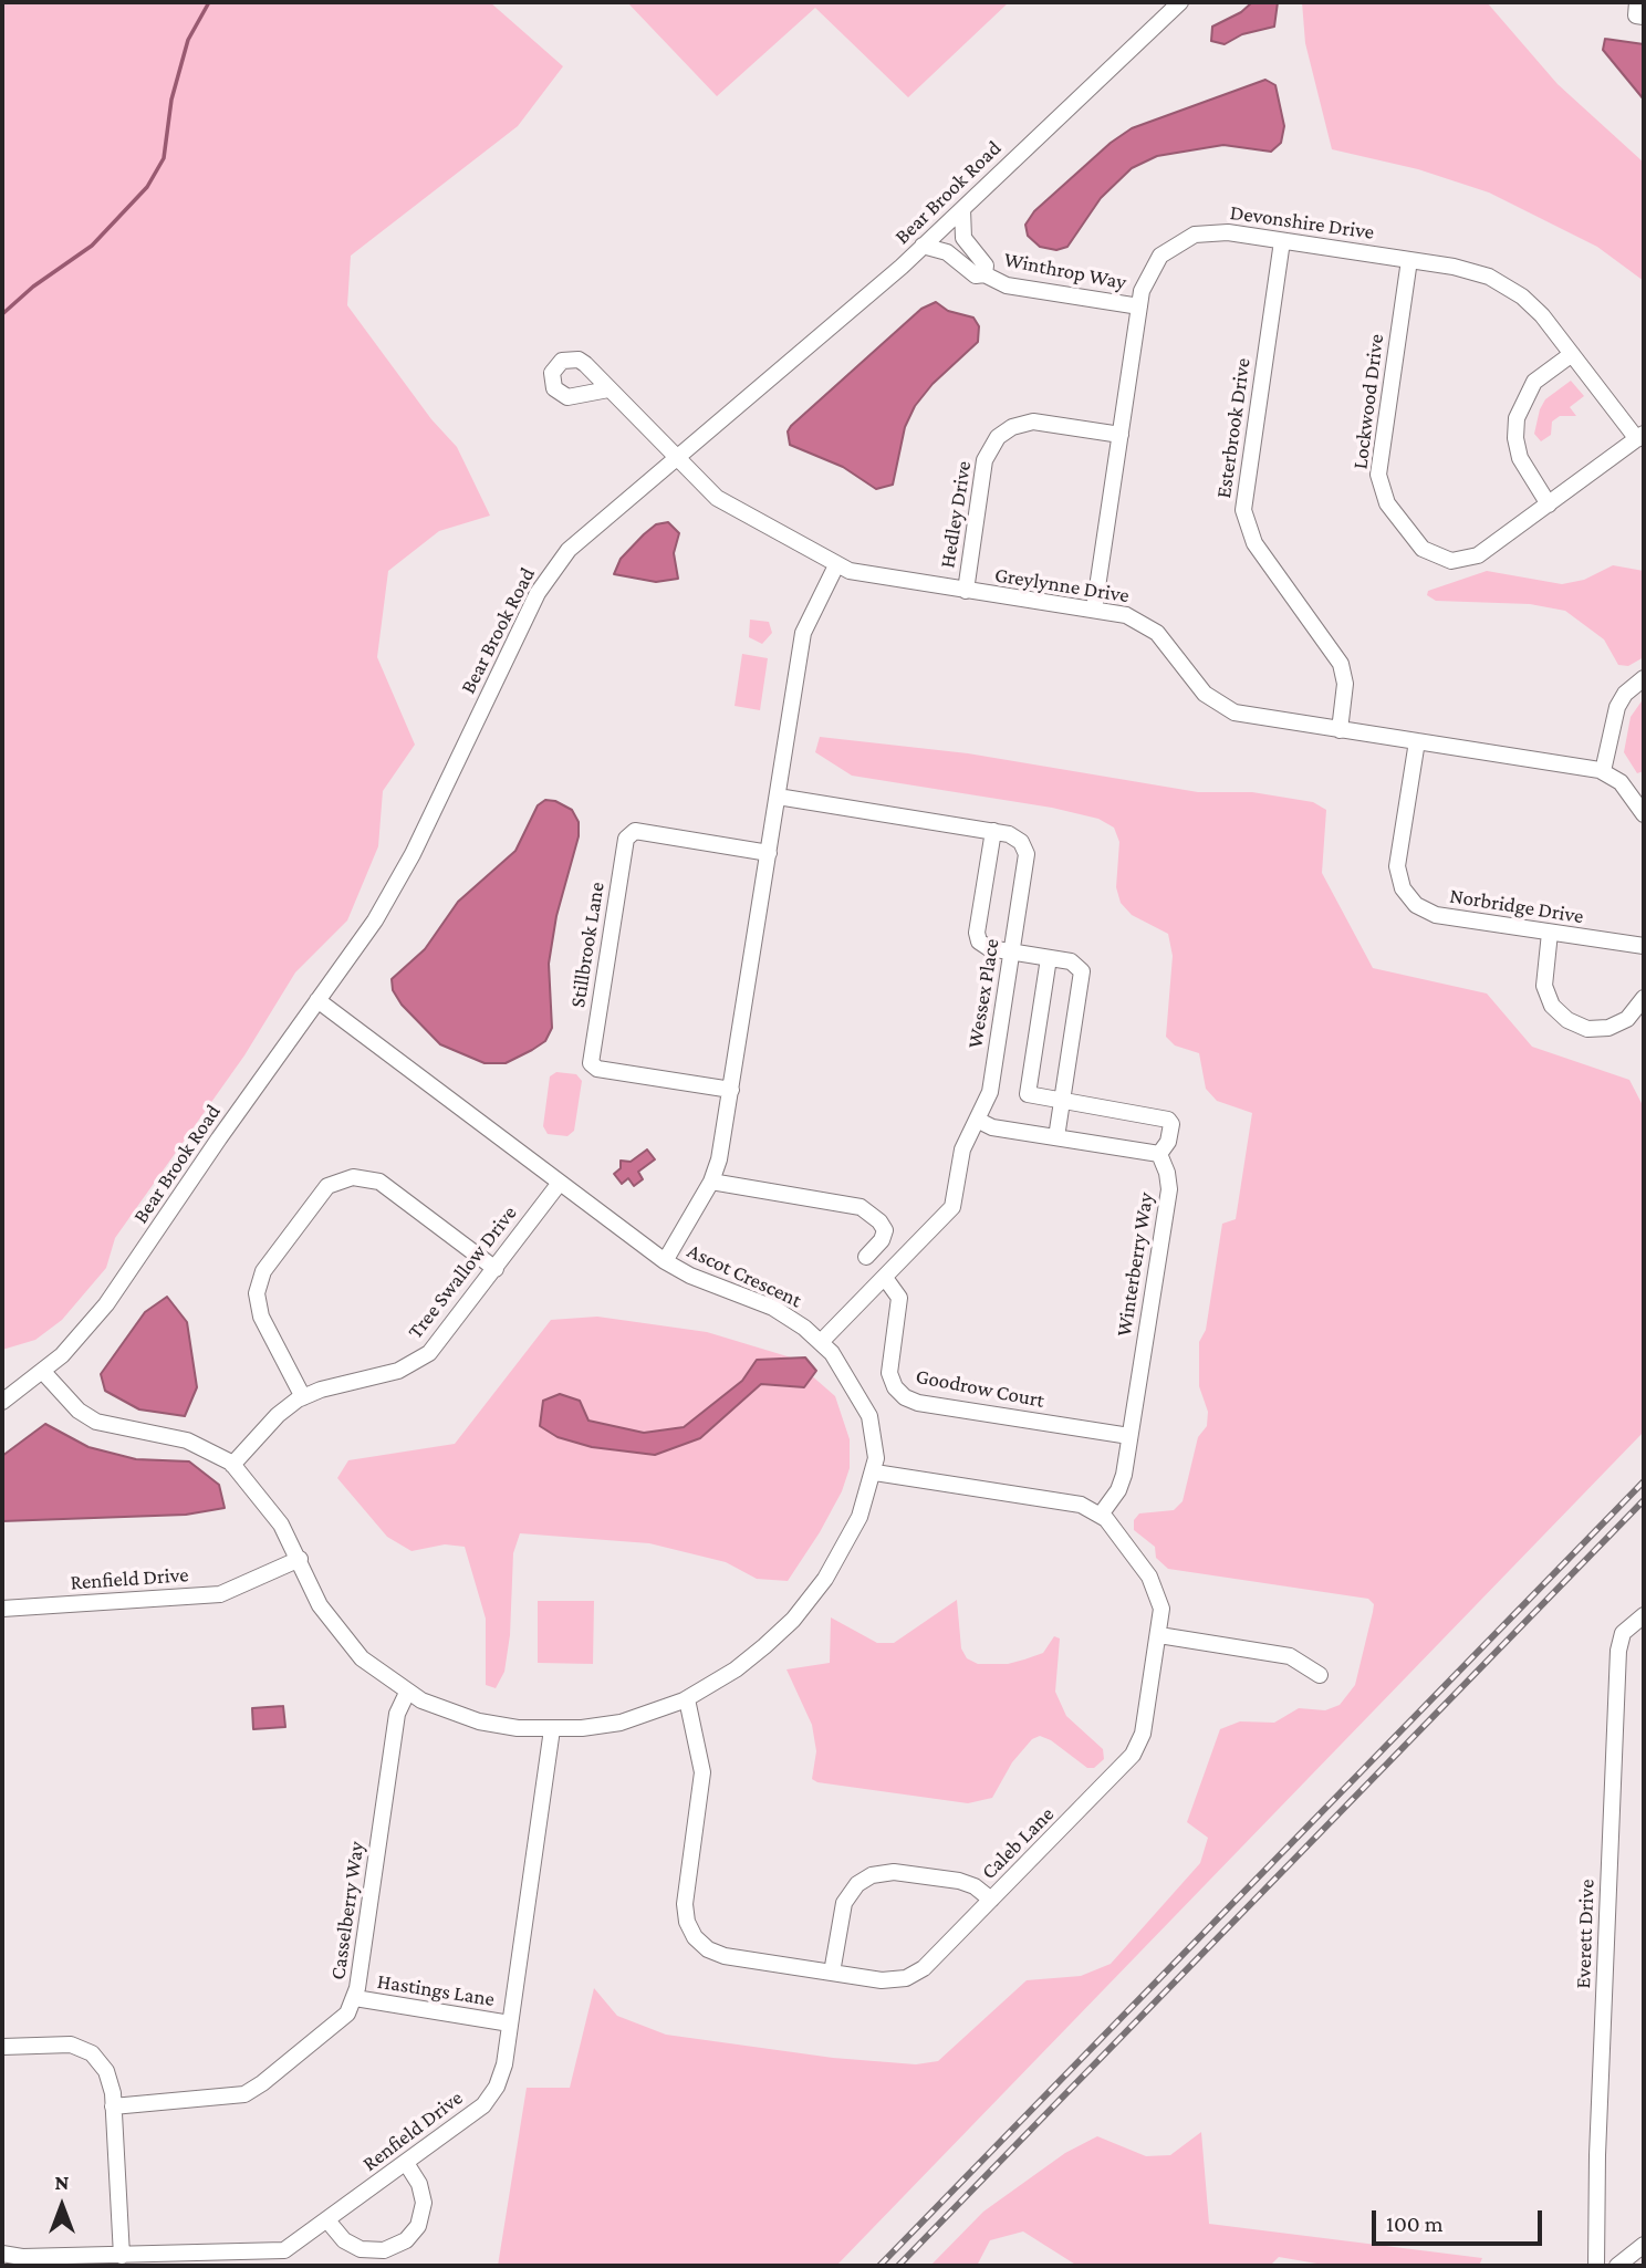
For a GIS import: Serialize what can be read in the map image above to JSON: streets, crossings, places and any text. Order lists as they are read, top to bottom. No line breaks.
{"streets":{"street":["Bear Brook Road","Devonshire Drive","Winthrop Way","Lockwood Drive","Esterbrook Drive","Hedley Drive","Greylynne Drive","Norbridge Drive","Stillbrook Lane","Wessex Place","Winterberry Way","Tree Swallow Drive","Ascot Crescent","Goodrow Court","Renfield Drive","Caleb Lane","Casselberry Way","Everett Drive","Hastings Lane"]},"crossings":[["Bear Brook Road","Winthrop Way"],["Bear Brook Road","Greylynne Drive"],["Bear Brook Road","Ascot Crescent"],["Devonshire Drive","Winthrop Way"],["Devonshire Drive","Lockwood Drive"],["Devonshire Drive","Esterbrook Drive"],["Devonshire Drive","Hedley Drive"],["Devonshire Drive","Greylynne Drive"],["Esterbrook Drive","Greylynne Drive"],["Hedley Drive","Greylynne Drive"],["Greylynne Drive","Norbridge Drive"],["Wessex Place","Ascot Crescent"],["Wessex Place","Goodrow Court"],["Winterberry Way","Goodrow Court"],["Winterberry Way","Caleb Lane"],["Tree Swallow Drive","Ascot Crescent"],["Ascot Crescent","Renfield Drive"],["Ascot Crescent","Caleb Lane"],["Ascot Crescent","Casselberry Way"],["Renfield Drive","Hastings Lane"],["Casselberry Way","Hastings Lane"]],"scale_bar":"100 m","north":"top"}
